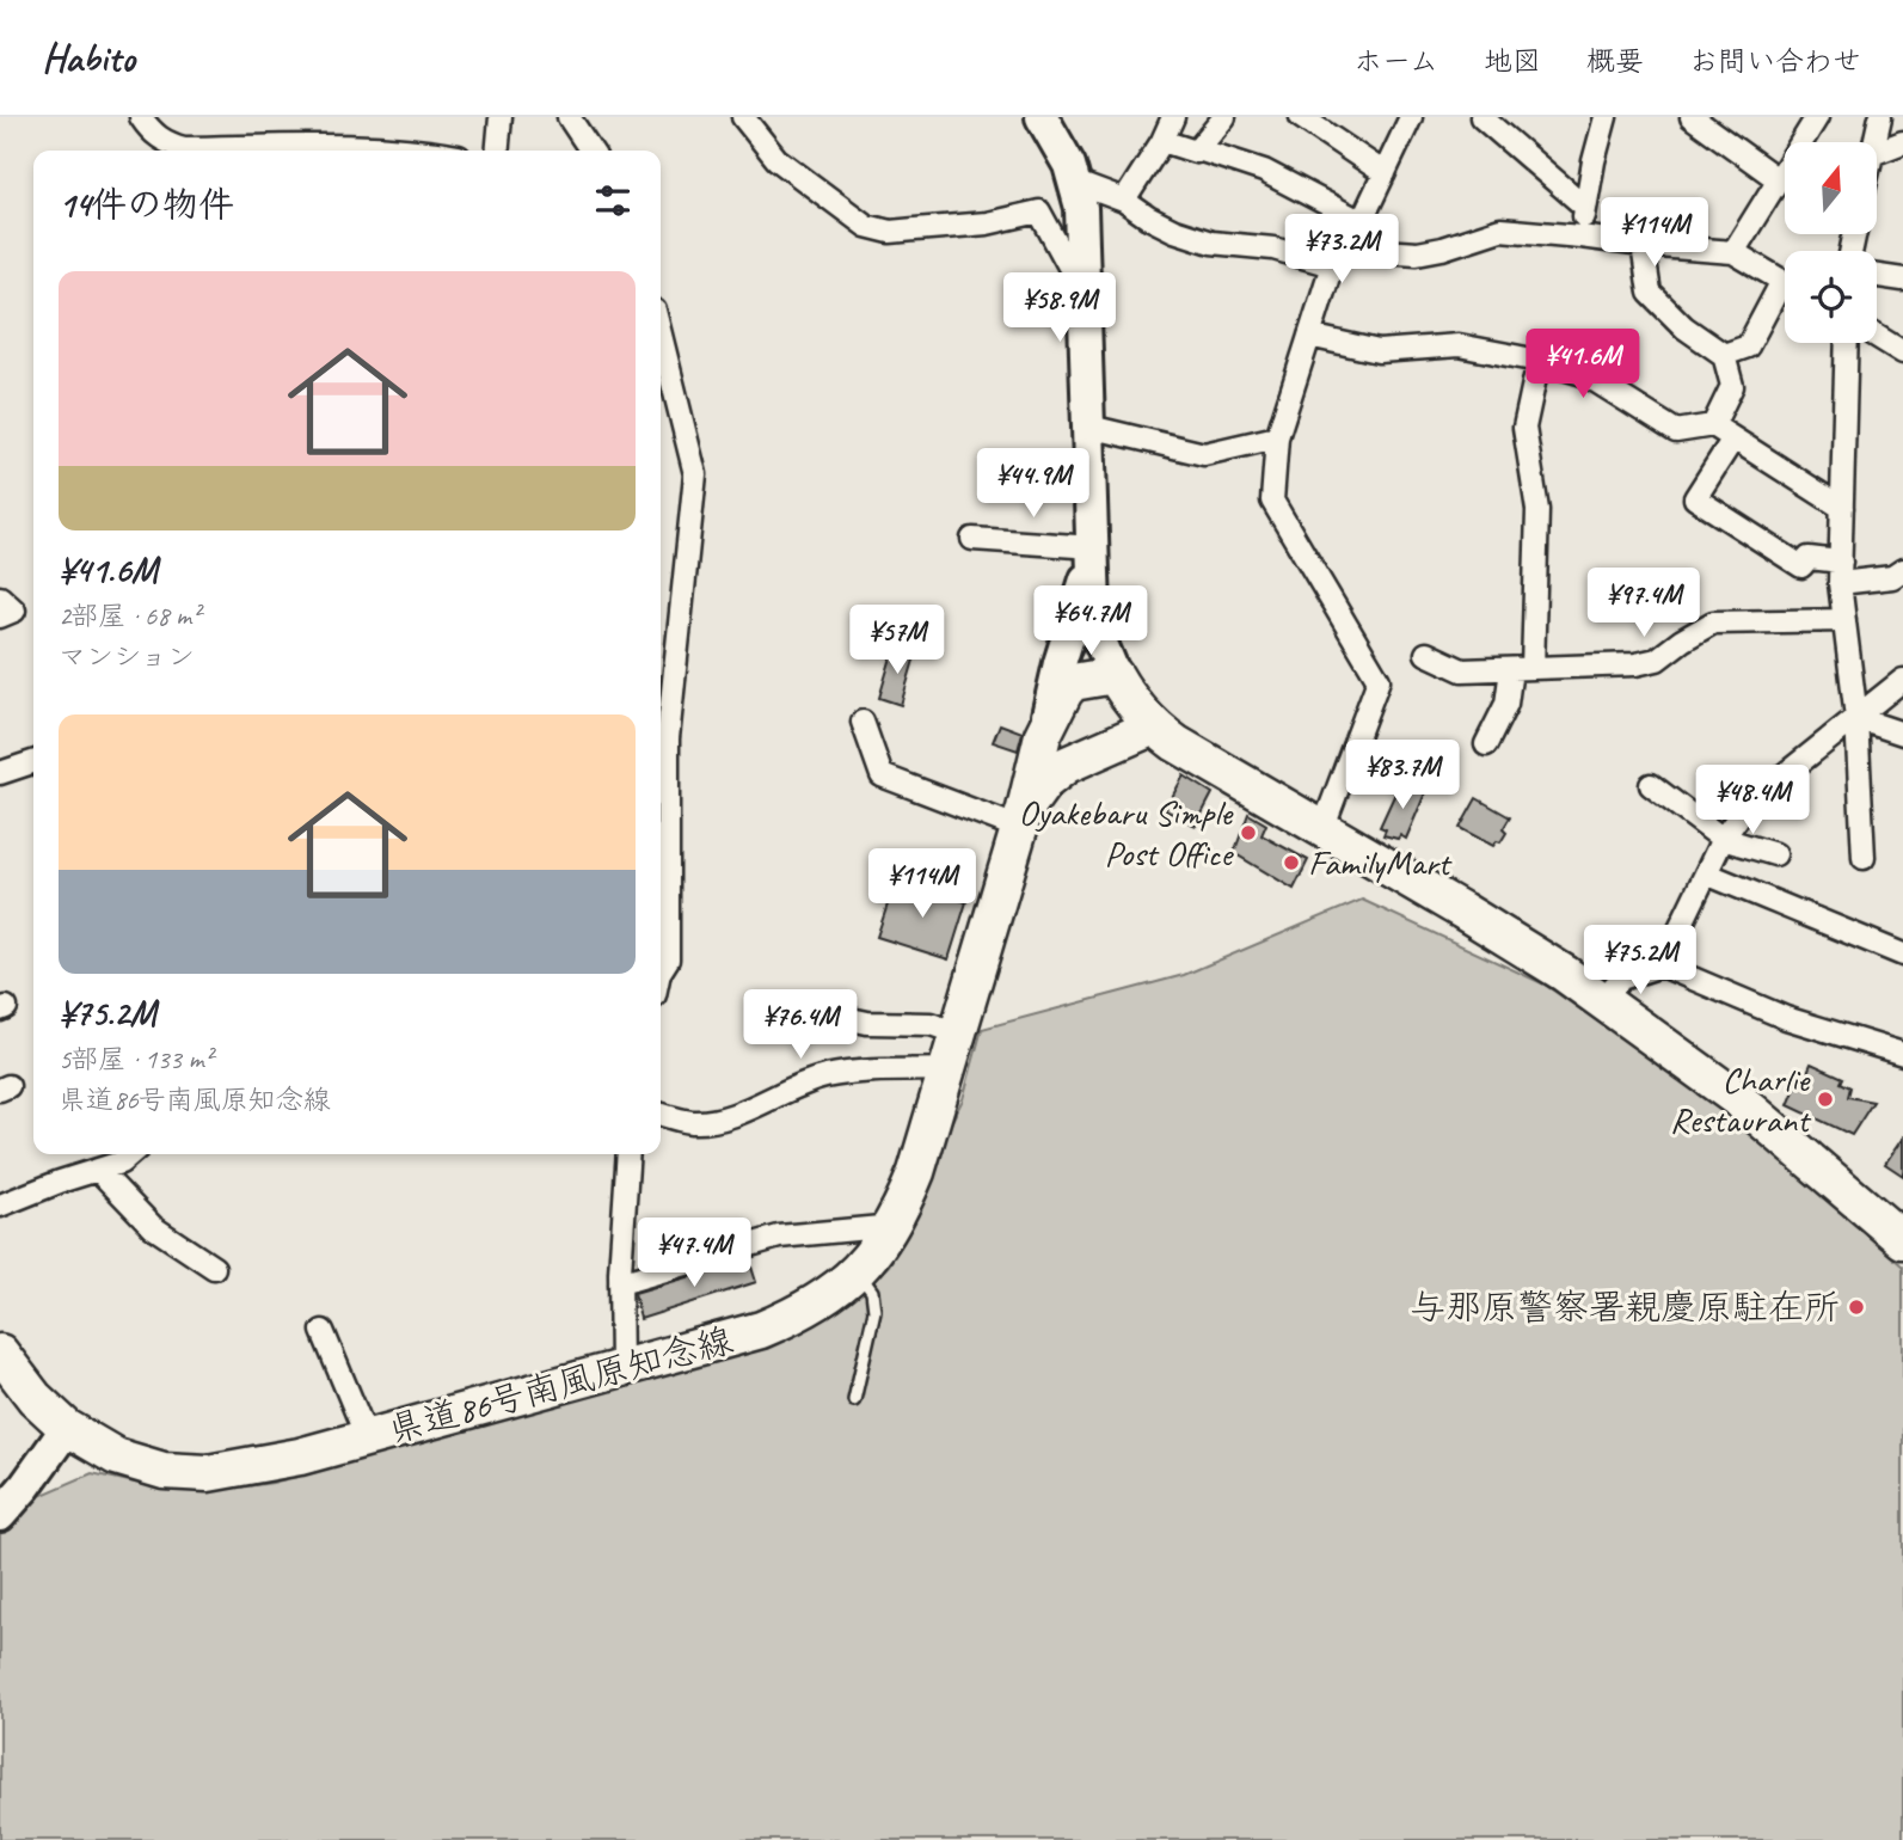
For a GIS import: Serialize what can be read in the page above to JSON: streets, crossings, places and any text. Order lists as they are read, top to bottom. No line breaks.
{"streets":{"main road":["県道86号南風原知念線"]},"places":["Oyakebaru Simple Post Office","FamilyMart","Charlie Restaurant","与那原警察署親慶原駐在所"],"north":"top","page":{"header":"Habito","nav":["ホーム","地図","概要","お問い合わせ"],"heading":"14件の物件","price":["¥114M","¥73.2M","¥58.9M","¥41.6M","¥44.9M","¥97.4M","¥64.7M","¥57M","¥83.7M","¥48.4M","¥114M","¥75.2M","¥76.4M","¥47.4M"],"list":[{"name":"¥41.6M","note":"2部屋 · 68 m² · マンション"},{"name":"¥75.2M","note":"5部屋 · 133 m² · 県道86号南風原知念線"}]}}
